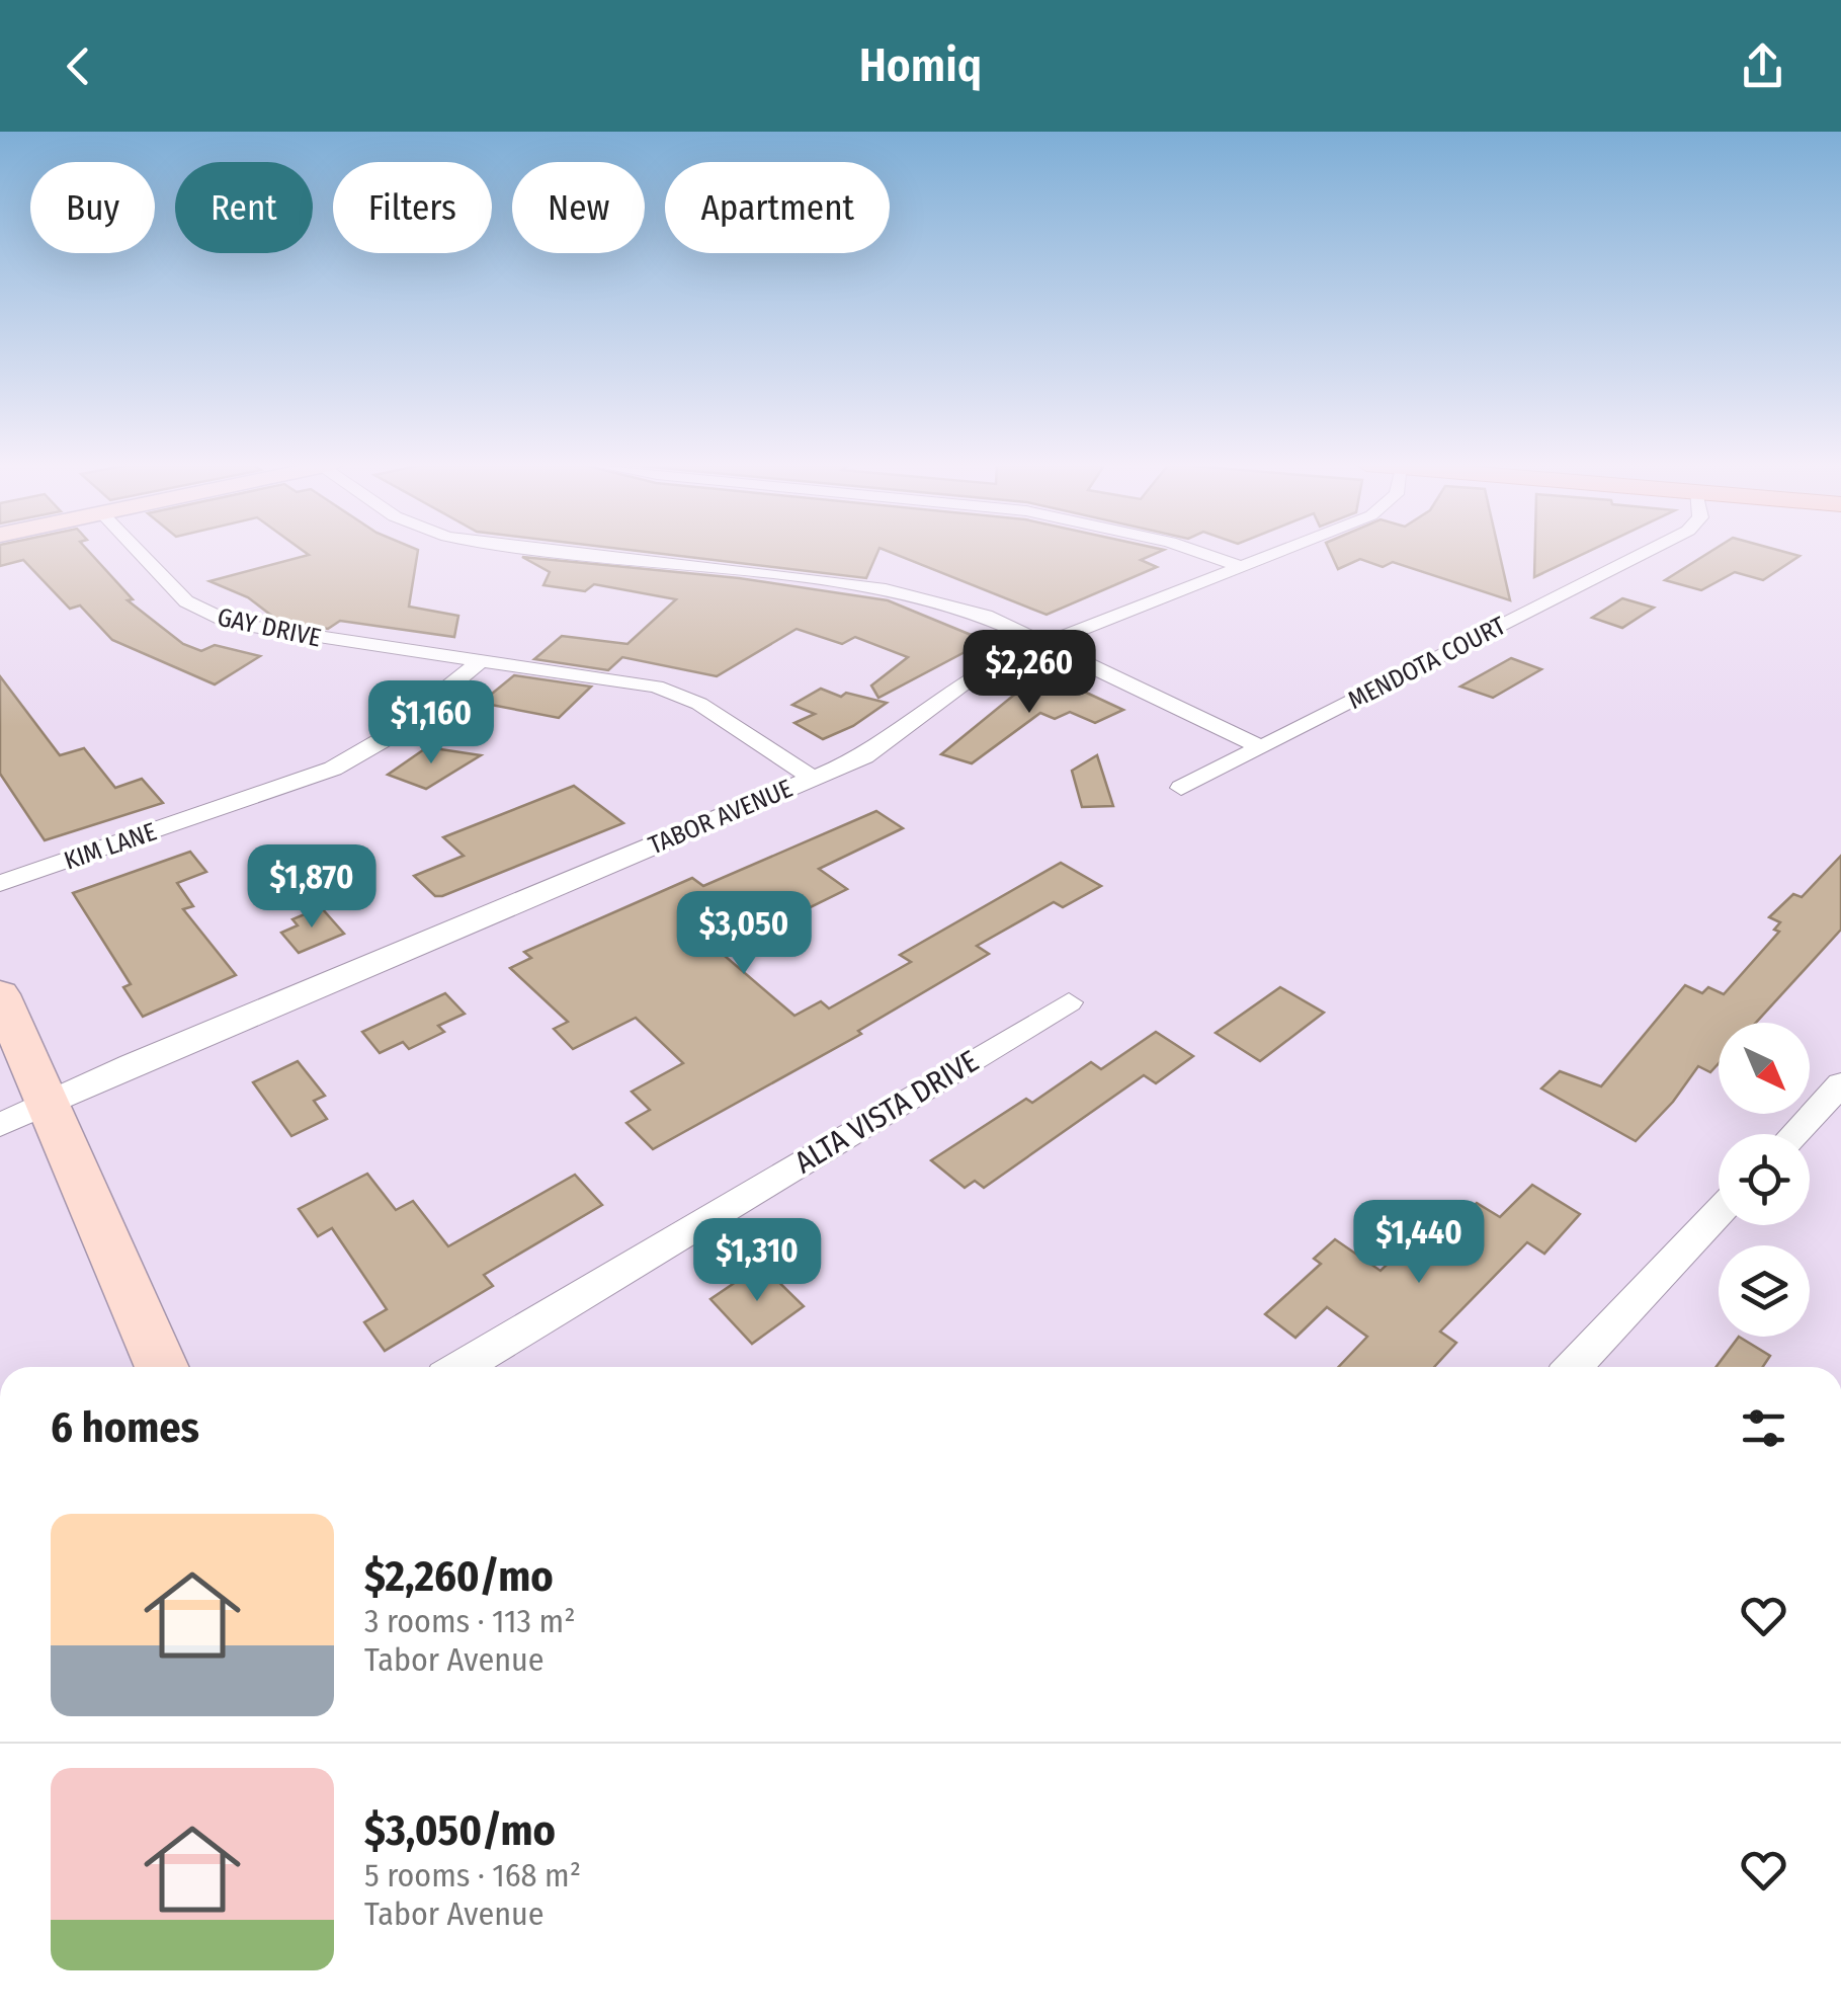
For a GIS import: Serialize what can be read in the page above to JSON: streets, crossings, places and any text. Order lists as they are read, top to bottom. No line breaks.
{"streets":{"street":["GAY DRIVE","MENDOTA COURT","TABOR AVENUE","KIM LANE","ALTA VISTA DRIVE"]},"crossings":[["GAY DRIVE","TABOR AVENUE"],["GAY DRIVE","KIM LANE"]],"north":"bottom right","page":{"header":"Homiq","chip":["Buy","Rent","Filters","New","Apartment"],"price":["$2,260","$1,160","$1,870","$3,050","$1,440","$1,310"],"heading":"6 homes","list":[{"name":"$2,260/mo","note":"3 rooms · 113 m² · Tabor Avenue"},{"name":"$3,050/mo","note":"5 rooms · 168 m² · Tabor Avenue"}]}}
